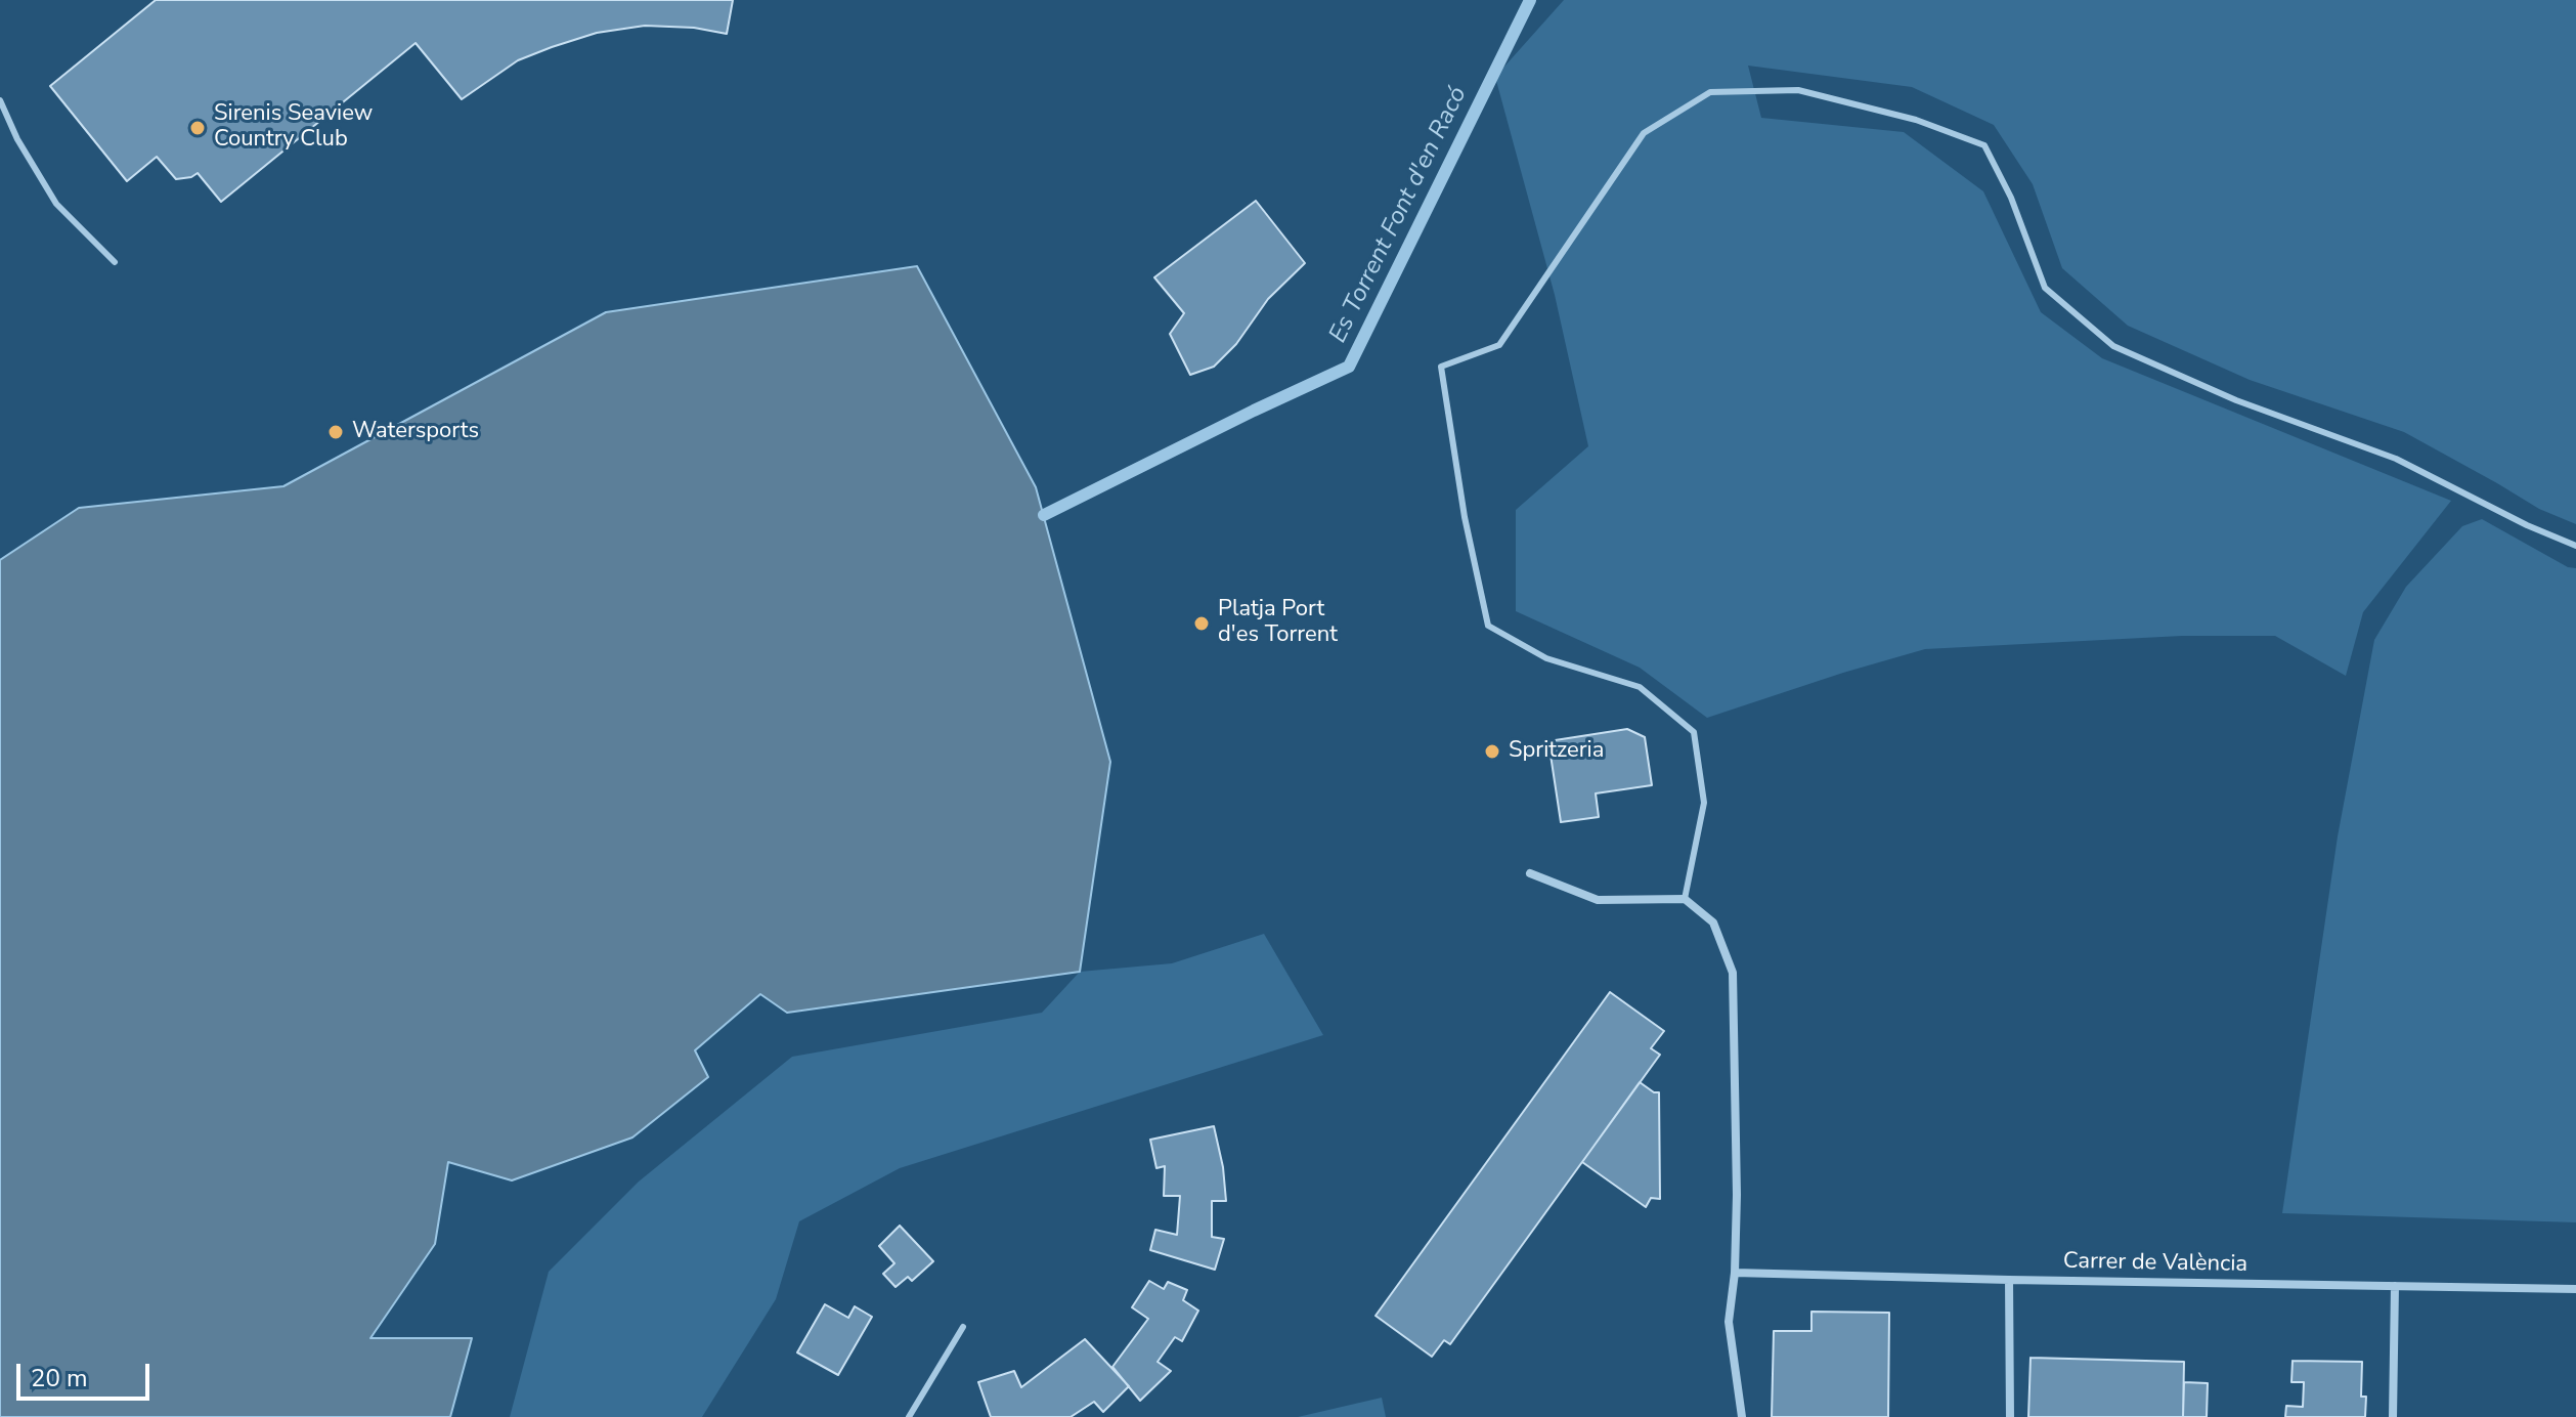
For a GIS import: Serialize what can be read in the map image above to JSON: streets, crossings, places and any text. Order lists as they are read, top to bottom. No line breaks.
{"streets":{"street":["Carrer de València"]},"water":["Es Torrent Font d'en Racó"],"places":["Sirenis Seaview Country Club","Watersports","Platja Port d'es Torrent","Spritzeria"],"scale_bar":"20 m"}
